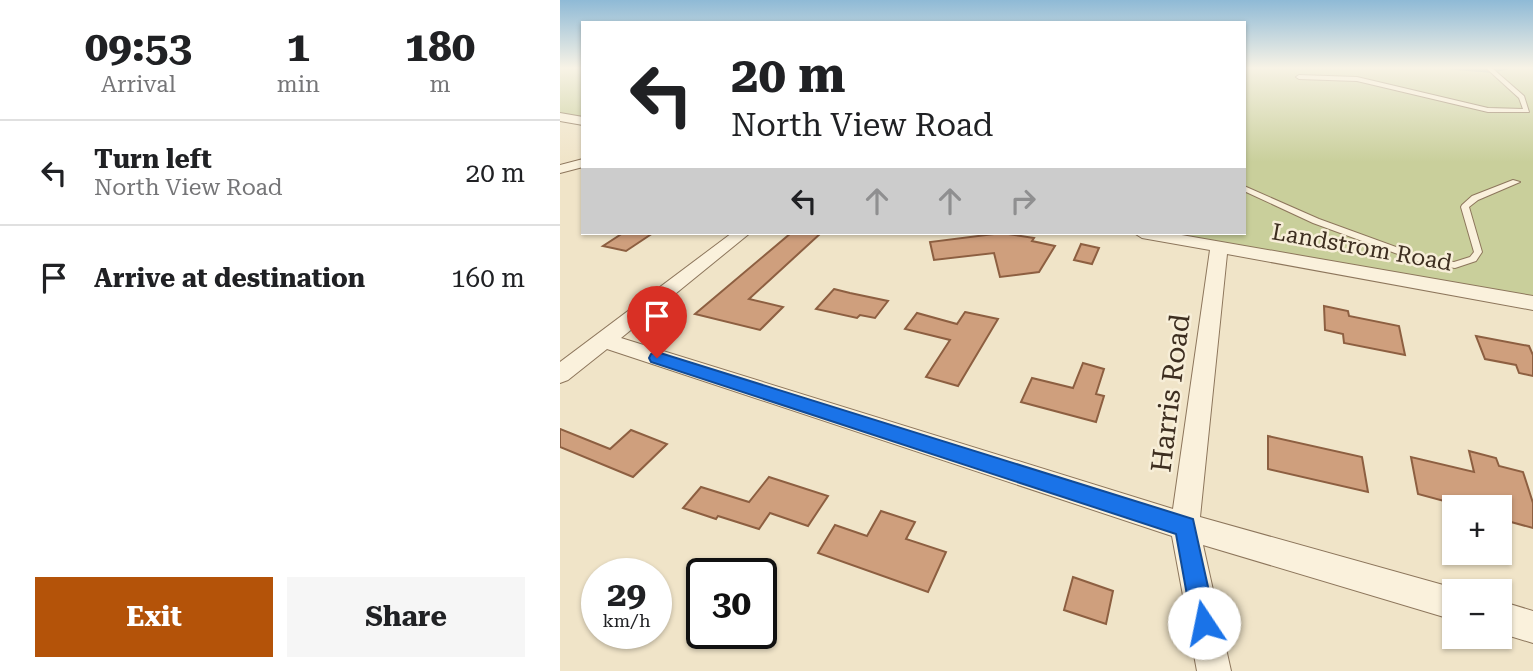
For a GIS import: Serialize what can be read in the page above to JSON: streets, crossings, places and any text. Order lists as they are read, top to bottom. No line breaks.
{"streets":{"street":["Landstrom Road","Harris Road"]},"crossings":[["Landstrom Road","Harris Road"]],"page":{"eta":["09:53","Arrival","1","min","180","m"],"turn":["20 m","North View Road"],"list":[{"name":"Turn left","note":"North View Road","value":"20 m"},{"name":"Arrive at destination","value":"160 m"}],"map_buttons":["+","−"],"speed":"29 km/h","limit":"30","buttons":["Exit","Share"]}}
